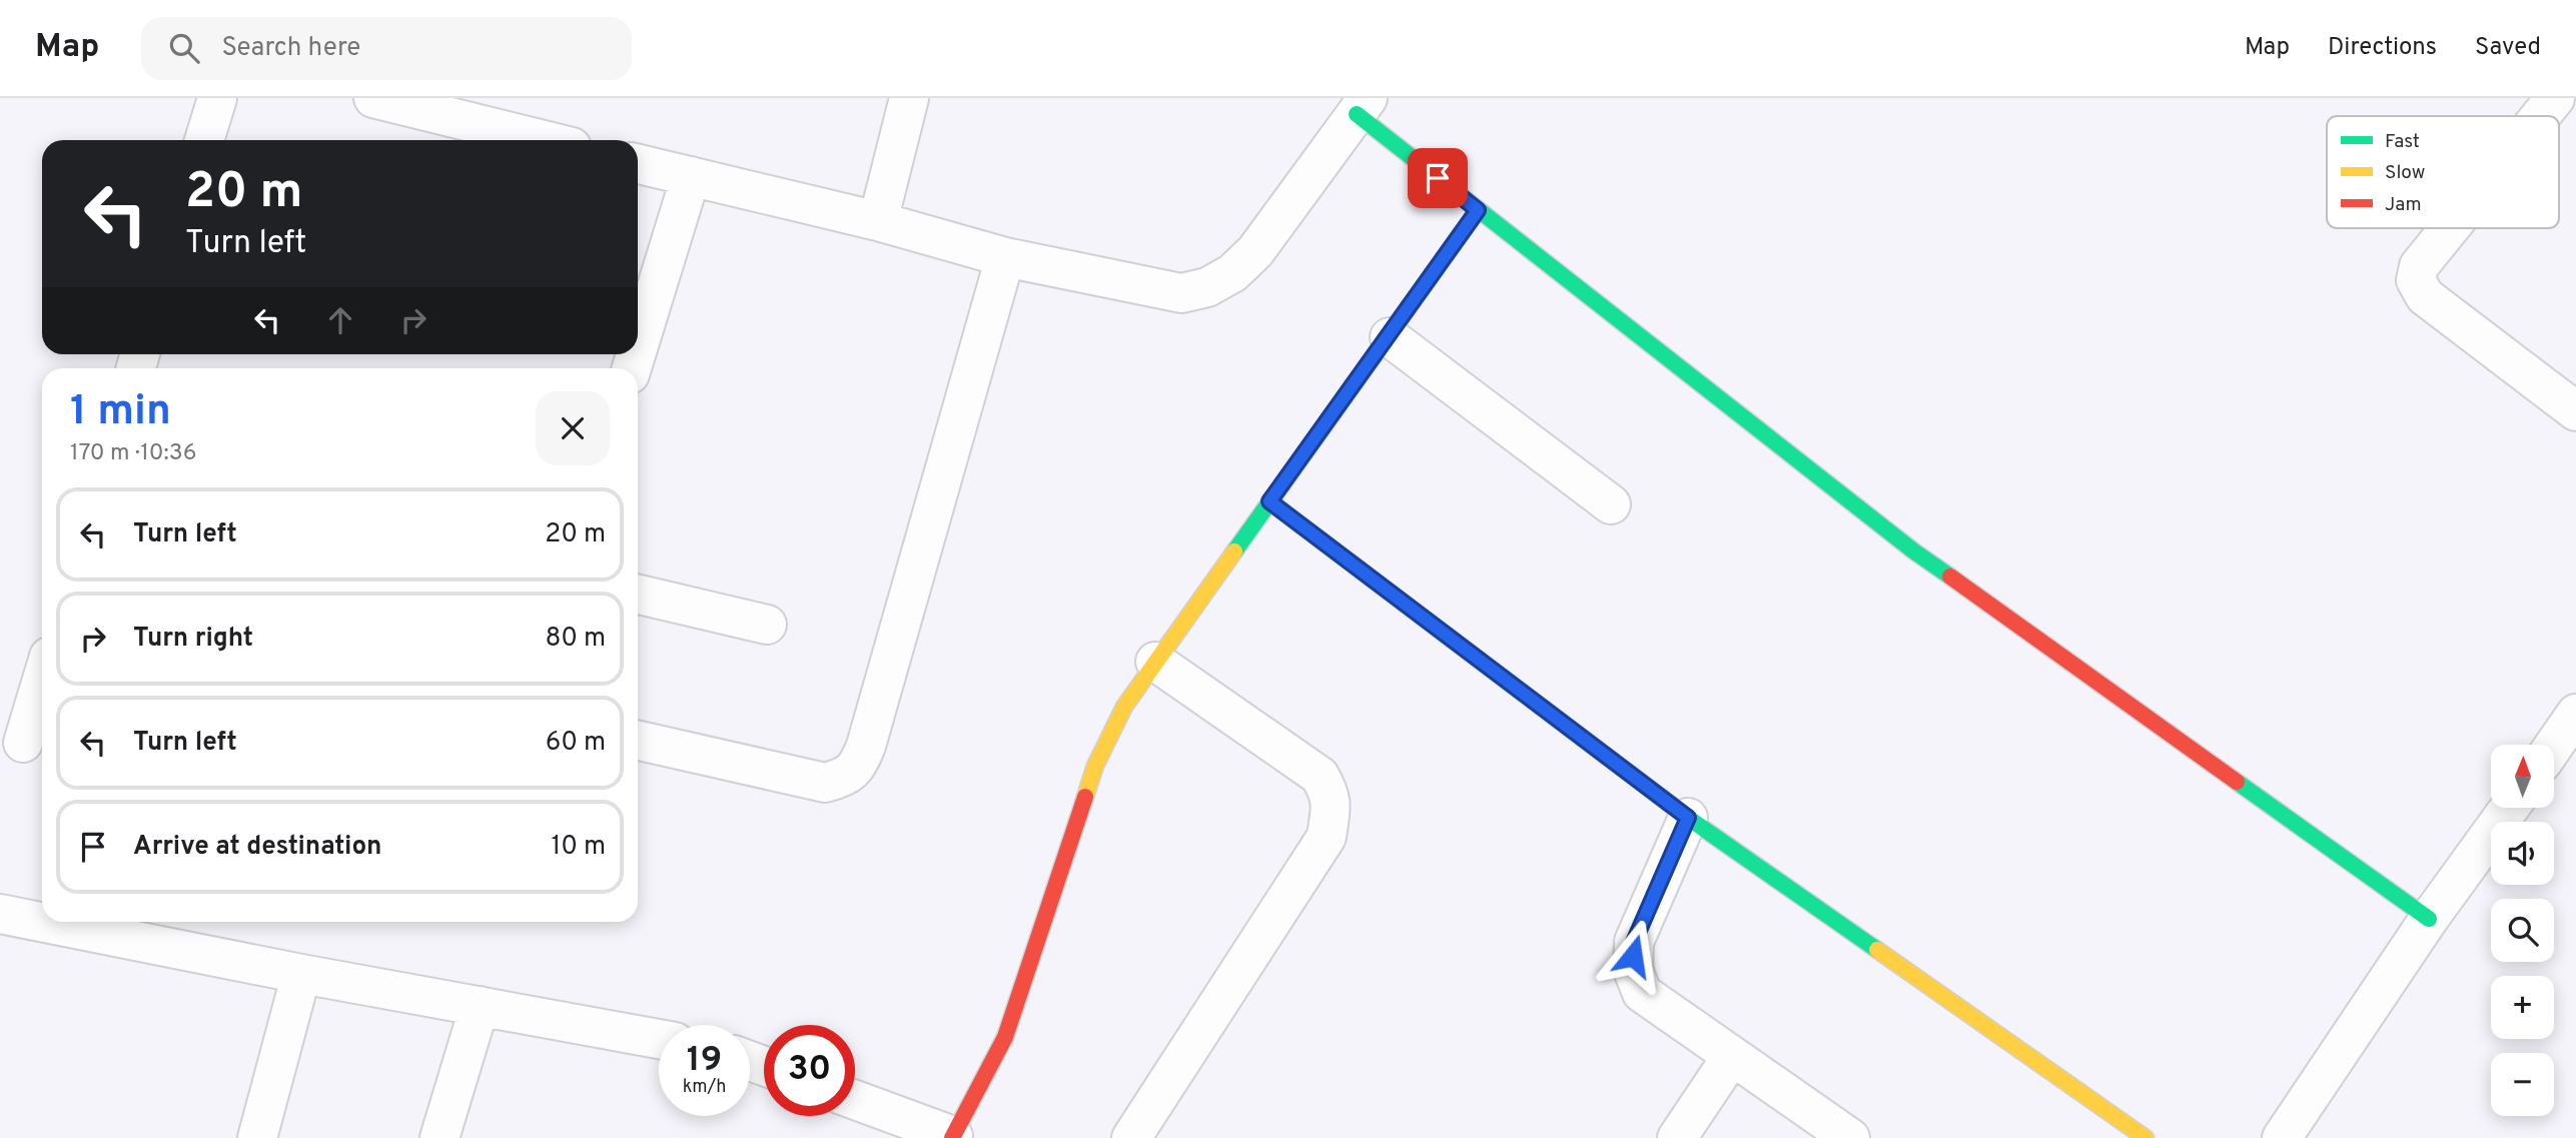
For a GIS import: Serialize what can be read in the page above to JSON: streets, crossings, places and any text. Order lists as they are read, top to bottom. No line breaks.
{"legend":["Fast","Slow","Jam"],"north":"top","page":{"header":"Map","search":"Search here","nav":["Map","Directions","Saved"],"turn":["20 m","Turn left"],"heading":["1 min","170 m · 10:36"],"list":[{"name":"Turn left","value":"20 m"},{"name":"Turn right","value":"80 m"},{"name":"Turn left","value":"60 m"},{"name":"Arrive at destination","value":"10 m"}],"map_buttons":["+","−"],"speed":"19 km/h","limit":"30"}}
